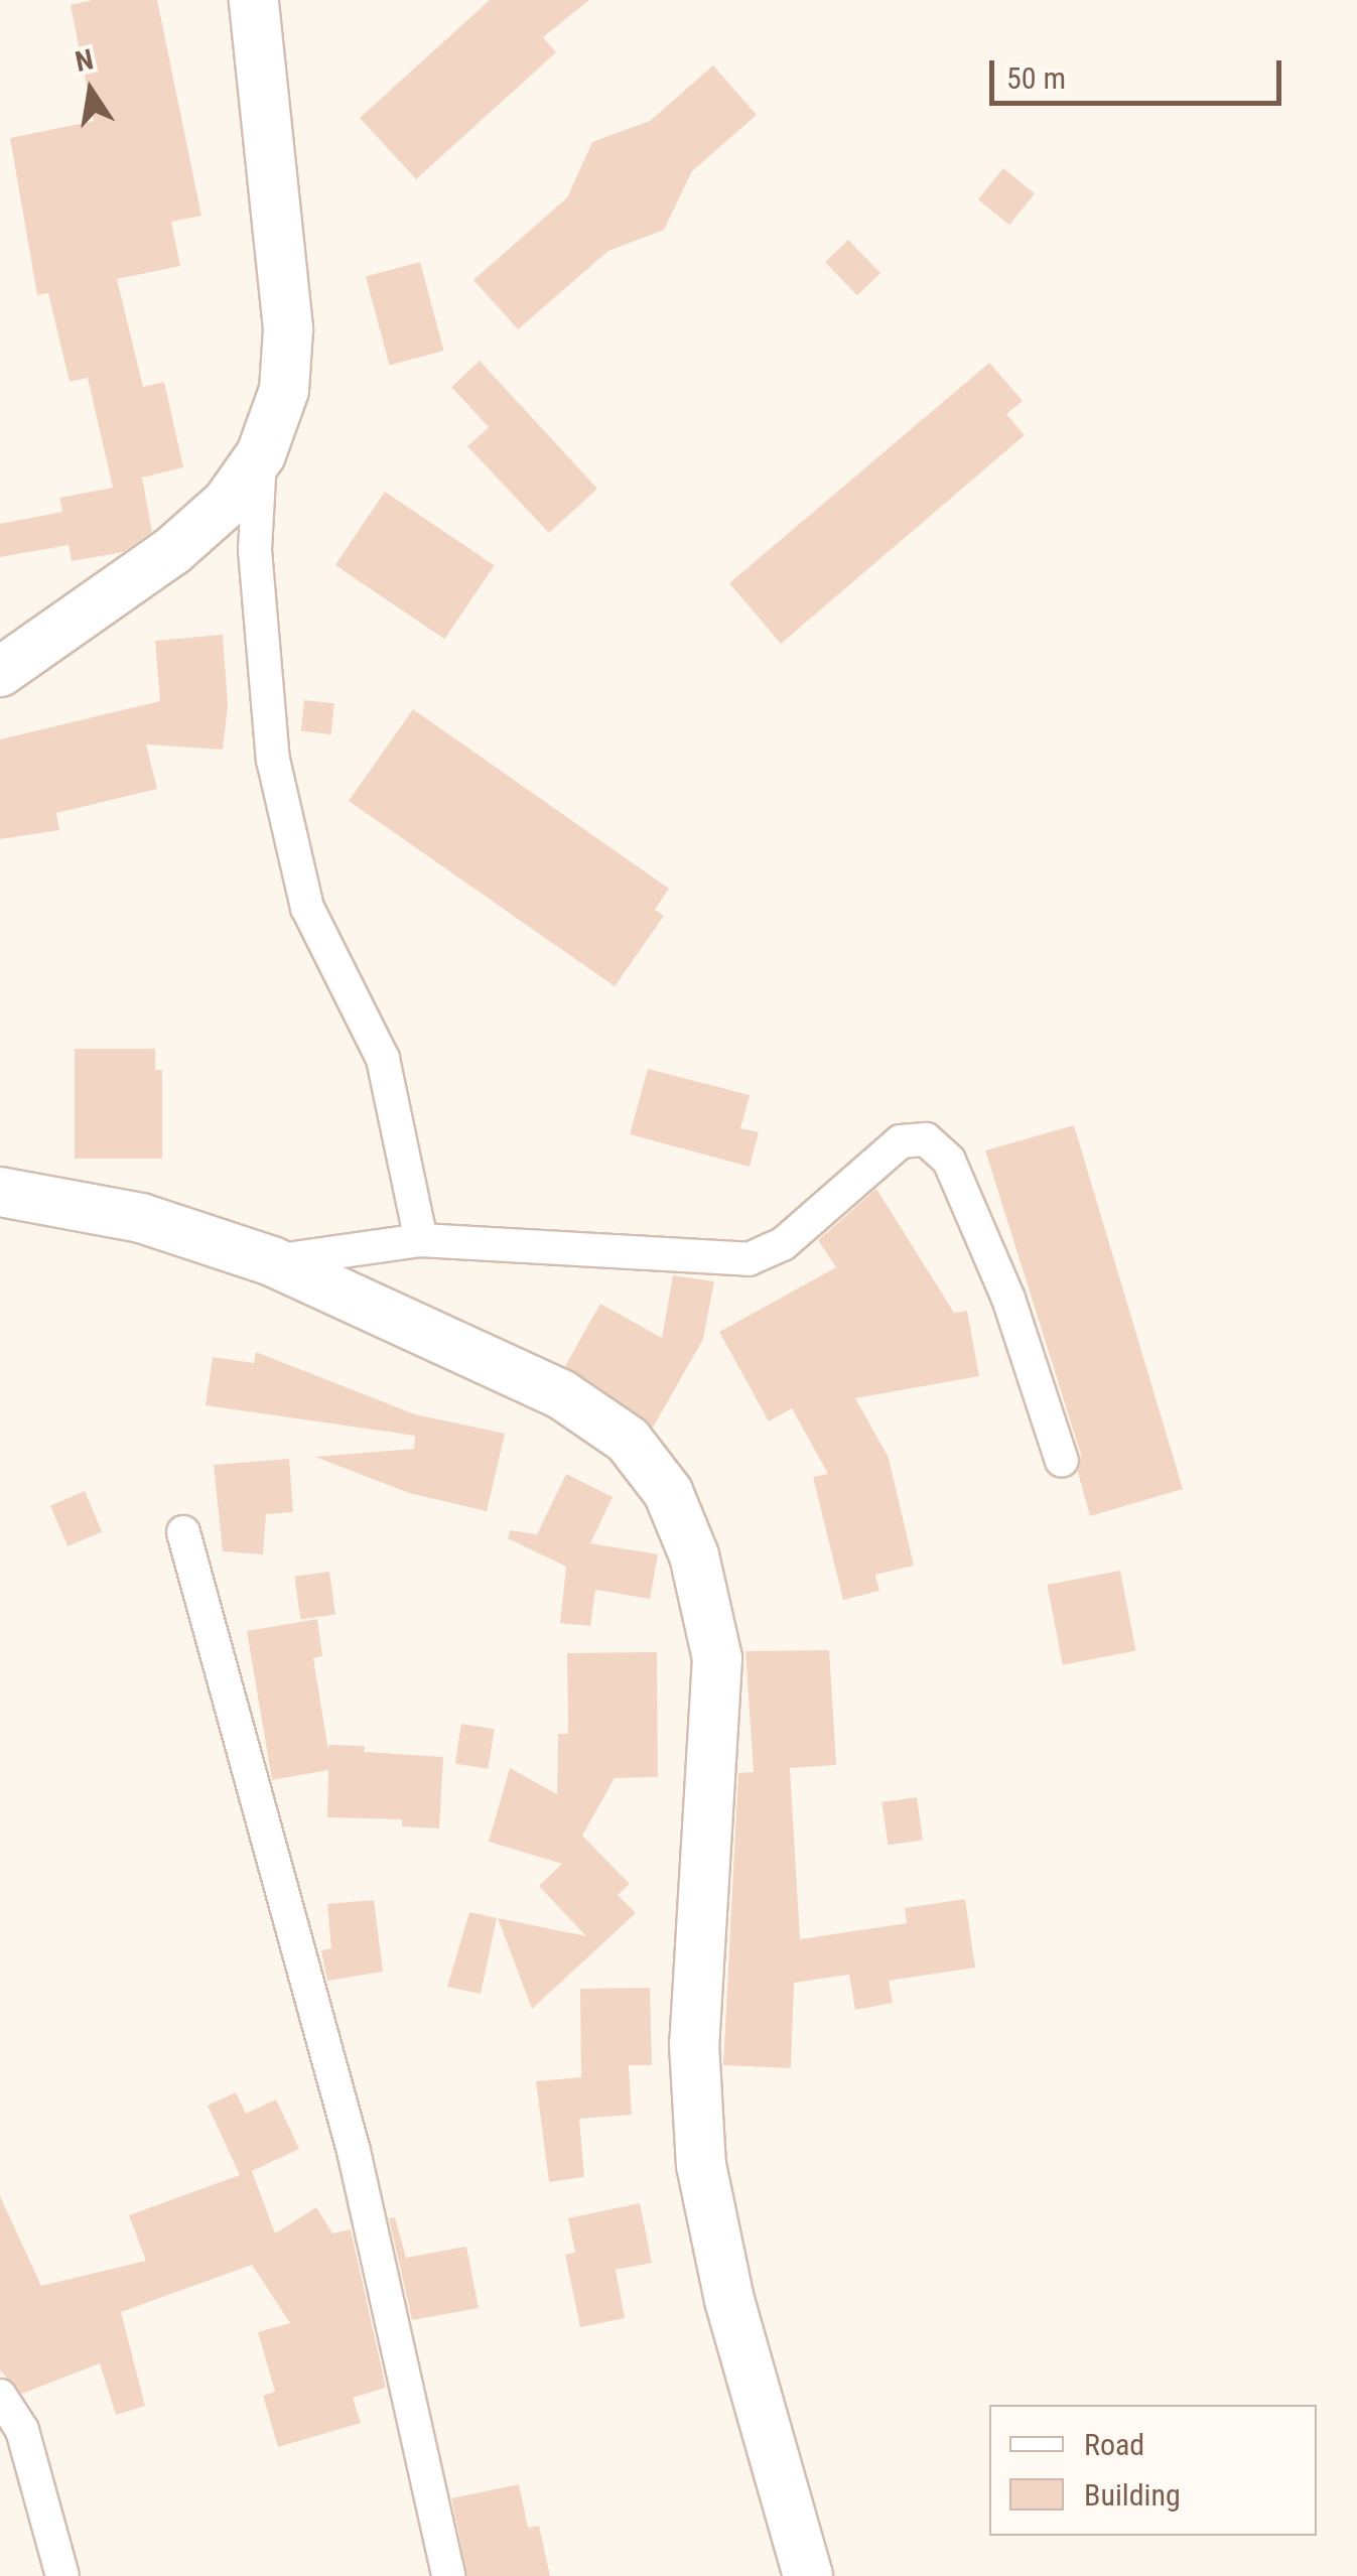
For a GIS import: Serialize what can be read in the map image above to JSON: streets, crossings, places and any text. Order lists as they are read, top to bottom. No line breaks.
{"legend":["Road","Building"],"scale_bar":"50 m","north":"top"}
